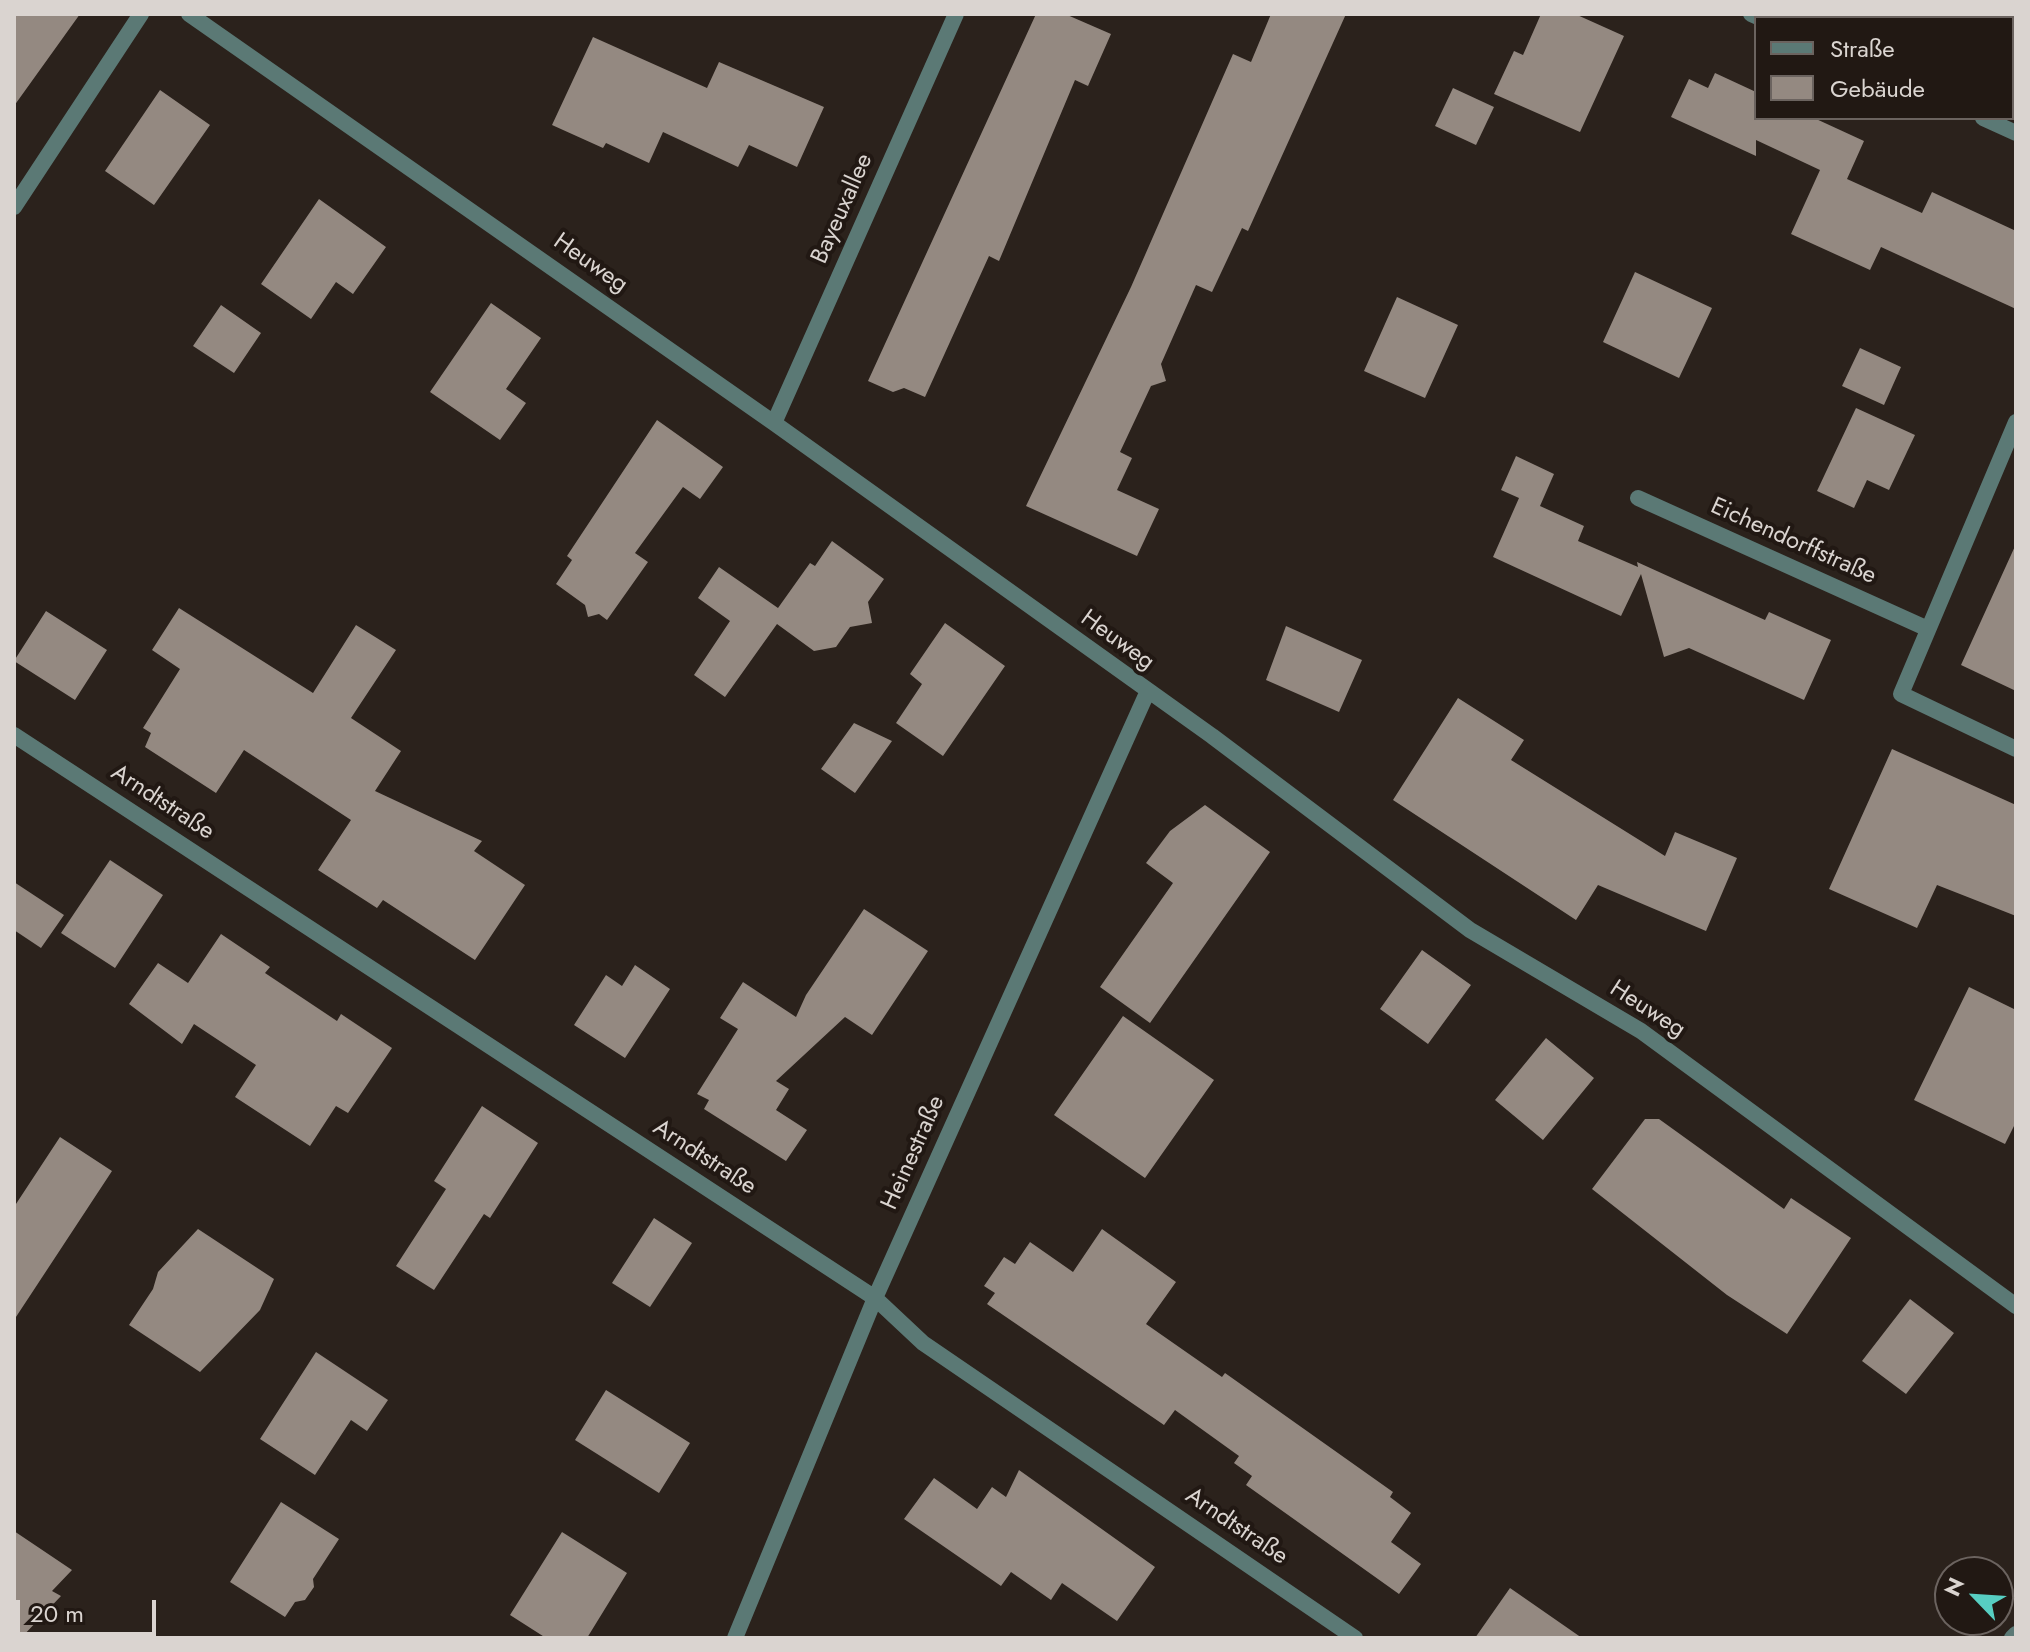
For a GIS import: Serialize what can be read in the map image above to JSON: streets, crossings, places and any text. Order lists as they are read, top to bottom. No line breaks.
{"streets":{"street":["Bayeuxallee","Heuweg","Eichendorffstraße","Arndtstraße","Heinestraße"]},"crossings":[["Bayeuxallee","Heuweg"],["Heuweg","Heinestraße"],["Arndtstraße","Heinestraße"]],"legend":["Straße","Gebäude"],"scale_bar":"20 m","north":"top left"}
